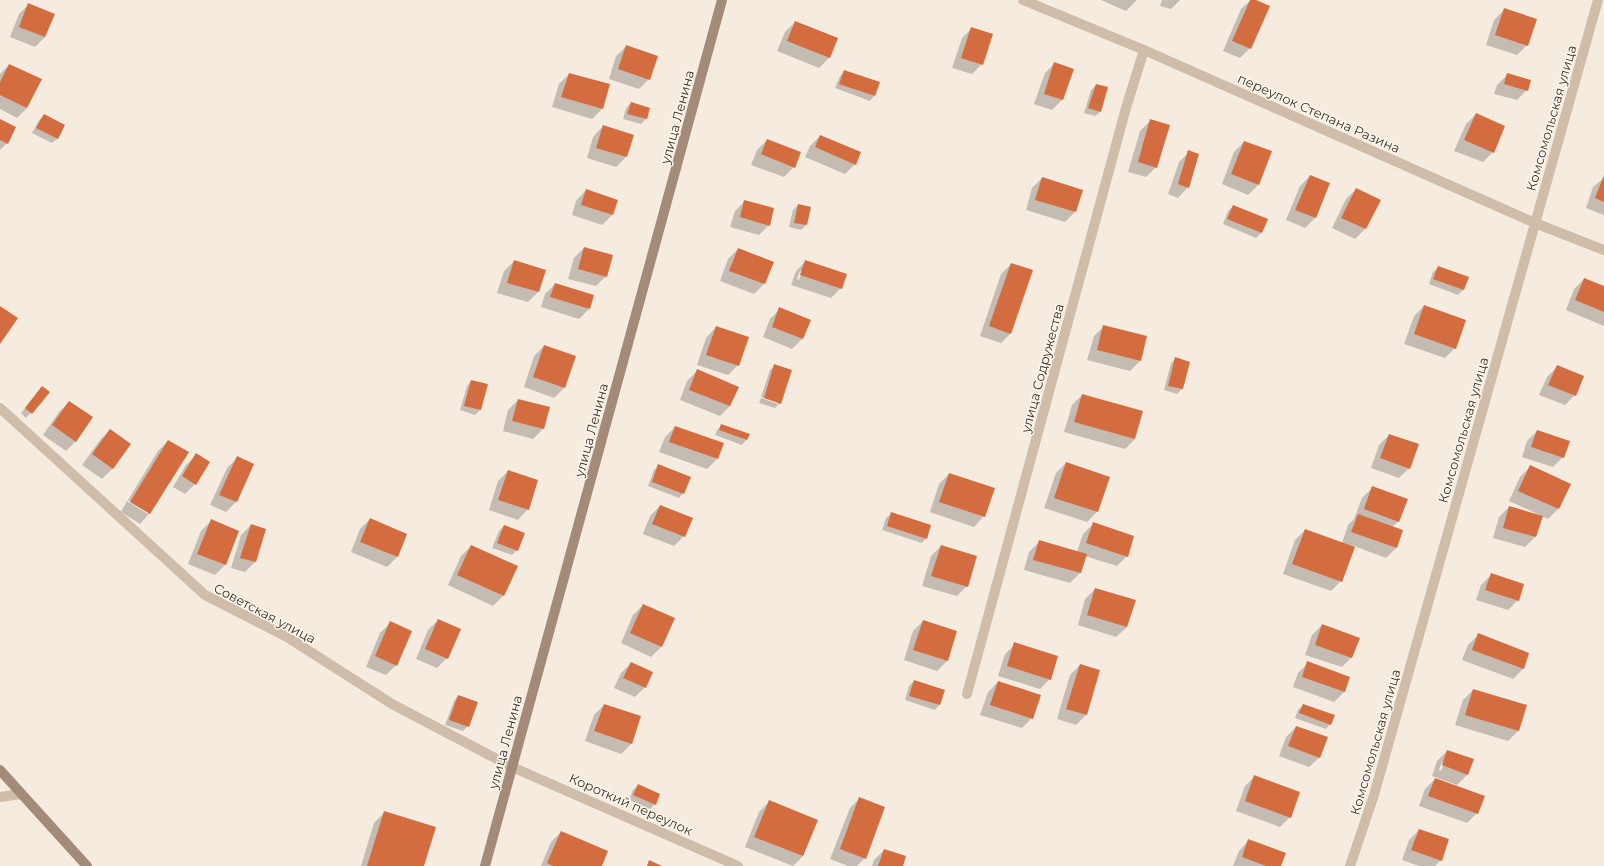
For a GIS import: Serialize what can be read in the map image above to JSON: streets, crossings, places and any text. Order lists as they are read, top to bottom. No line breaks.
{"streets":{"street":["переулок Степана Разина","улица Ленина","Комсомольская улица","улица Содружества","Советская улица","Короткий переулок"]},"crossings":[["переулок Степана Разина","Комсомольская улица"],["переулок Степана Разина","улица Содружества"],["улица Ленина","Советская улица"],["улица Ленина","Короткий переулок"],["Советская улица","Короткий переулок"]]}
